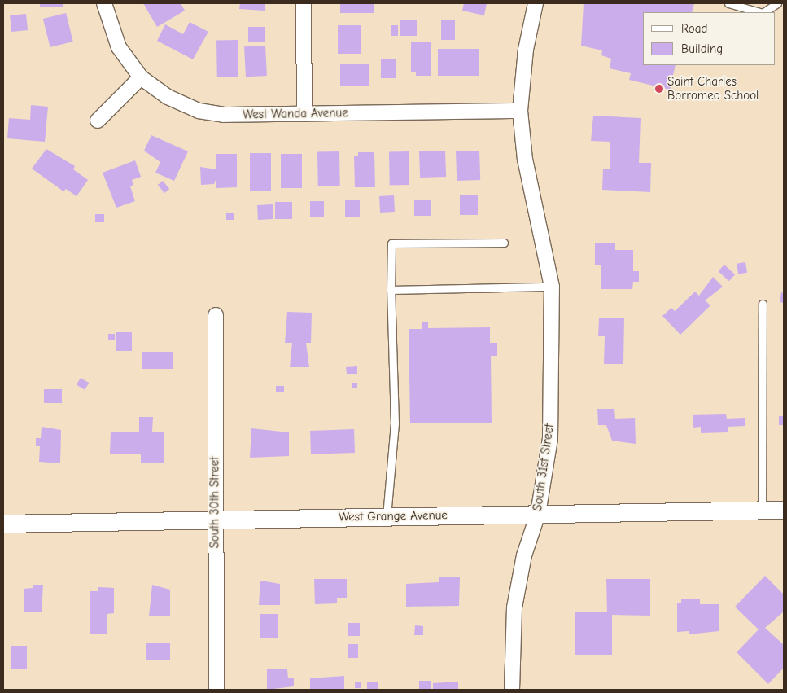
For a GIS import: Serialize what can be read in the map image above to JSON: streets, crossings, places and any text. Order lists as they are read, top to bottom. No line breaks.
{"streets":{"street":["West Wanda Avenue","South 31st Street","South 30th Street","West Grange Avenue"]},"crossings":[["West Wanda Avenue","South 31st Street"],["South 31st Street","West Grange Avenue"],["South 30th Street","West Grange Avenue"]],"places":["Saint Charles Borromeo School"],"legend":["Road","Building"]}
